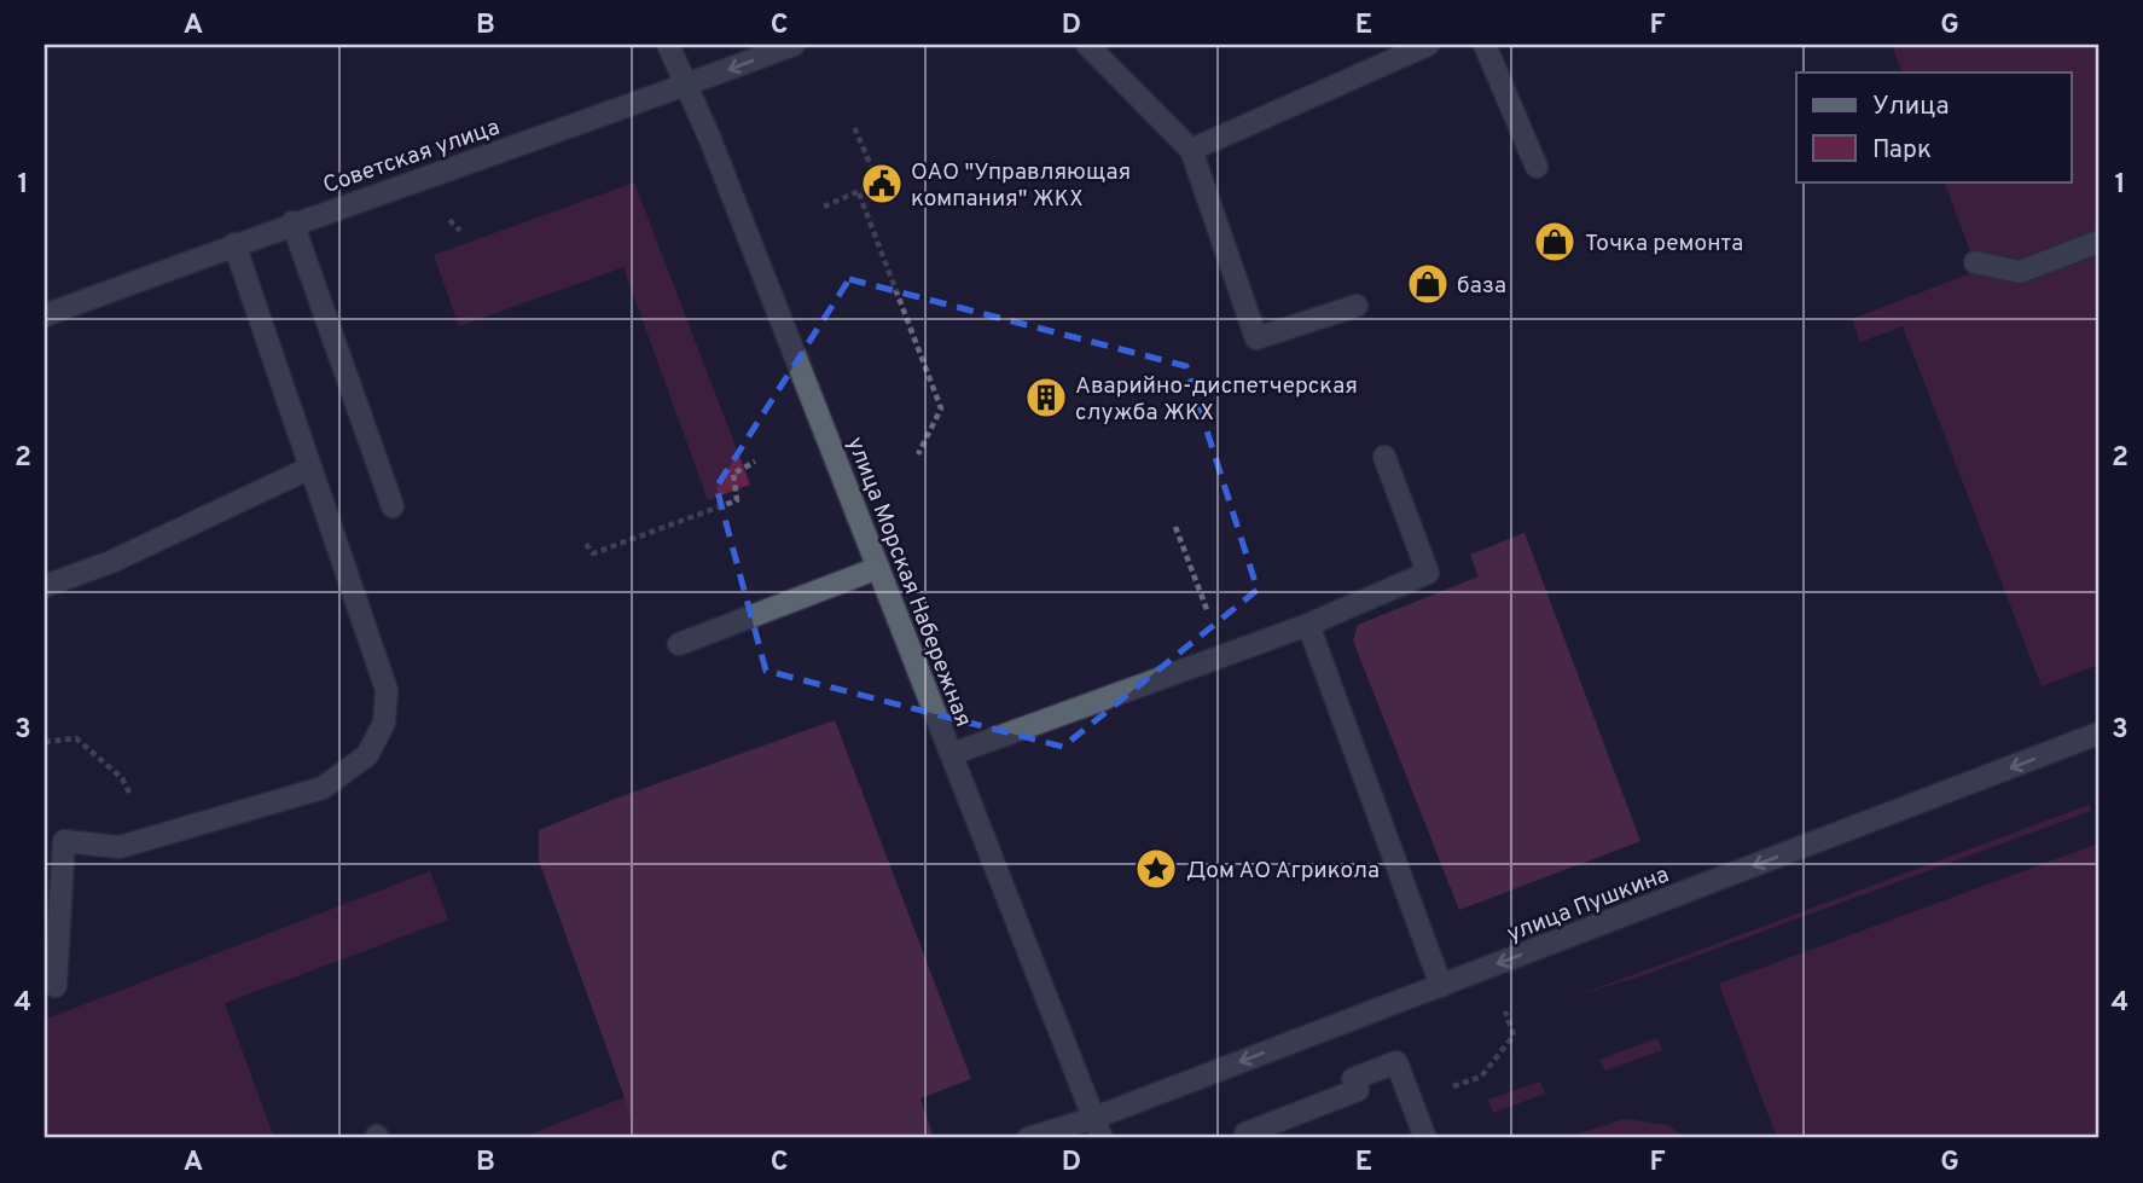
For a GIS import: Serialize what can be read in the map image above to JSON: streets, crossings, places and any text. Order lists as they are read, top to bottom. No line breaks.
{"streets":{"street":["Советская улица","улица Морская Набережная","улица Пушкина"]},"crossings":[["Советская улица","улица Морская Набережная"],["улица Морская Набережная","улица Пушкина"]],"one_way":["улица Пушкина"],"places":{"public building":["ОАО \"Управляющая компания\" ЖКХ"],"shop":["Точка ремонта","база"],"building":["Аварийно-диспетчерская служба ЖКХ"],"place":["Дом АО Агрикола"]},"legend":["Улица","Парк"],"grid":{"columns":["A","B","C","D","E","F","G"],"rows":["1","2","3","4"]}}
